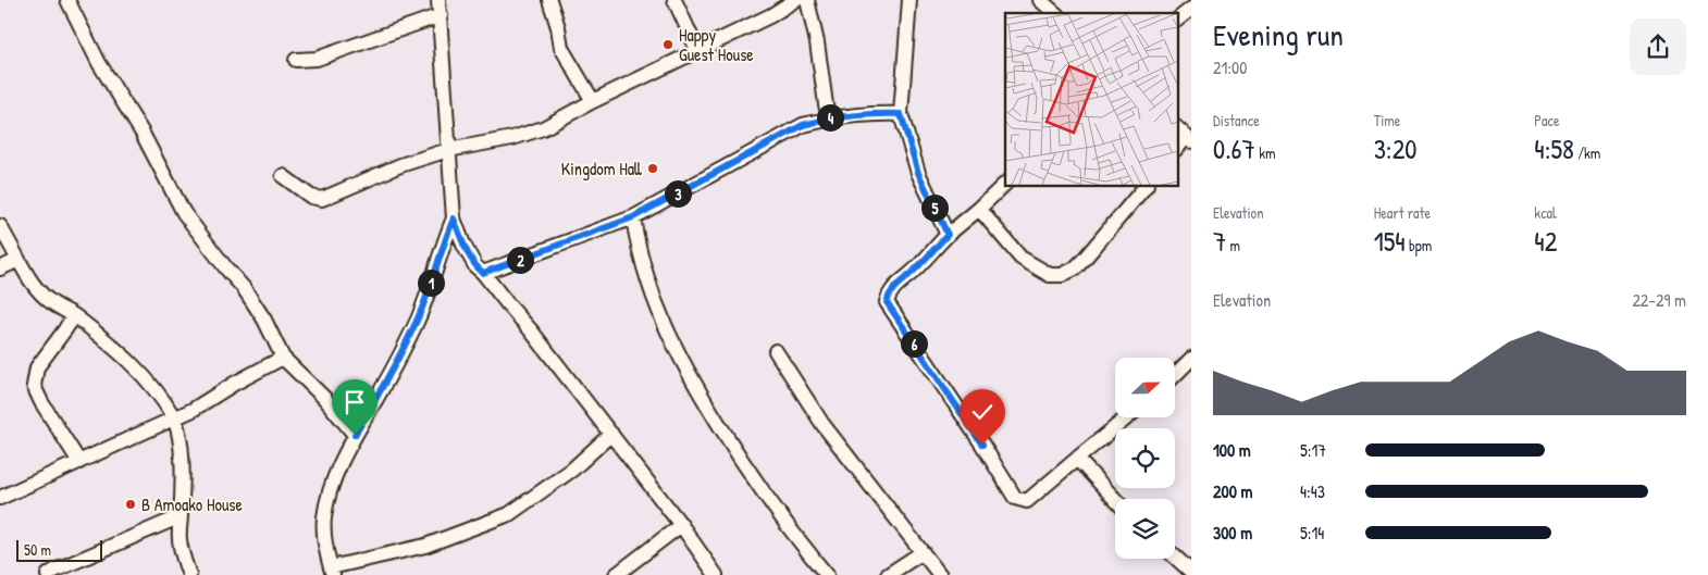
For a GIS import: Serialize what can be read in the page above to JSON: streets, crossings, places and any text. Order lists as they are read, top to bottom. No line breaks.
{"places":["Happy Guest House","Kingdom Hall","B Amoako House"],"scale_bar":"50 m","north":"right","page":{"heading":["Evening run","21:00"],"stats":[["Distance","0.67 km"],["Time","3:20"],["Pace","4:58 /km"],["Elevation","7 m"],["Heart rate","154 bpm"],["kcal","42"]],"pins":["4","3","5","2","1","6"],"chart":["Elevation","22–29 m"],"list":[{"name":"100 m","note":"5:17"},{"name":"200 m","note":"4:43"},{"name":"300 m","note":"5:14"}],"scale":"50 m"}}
